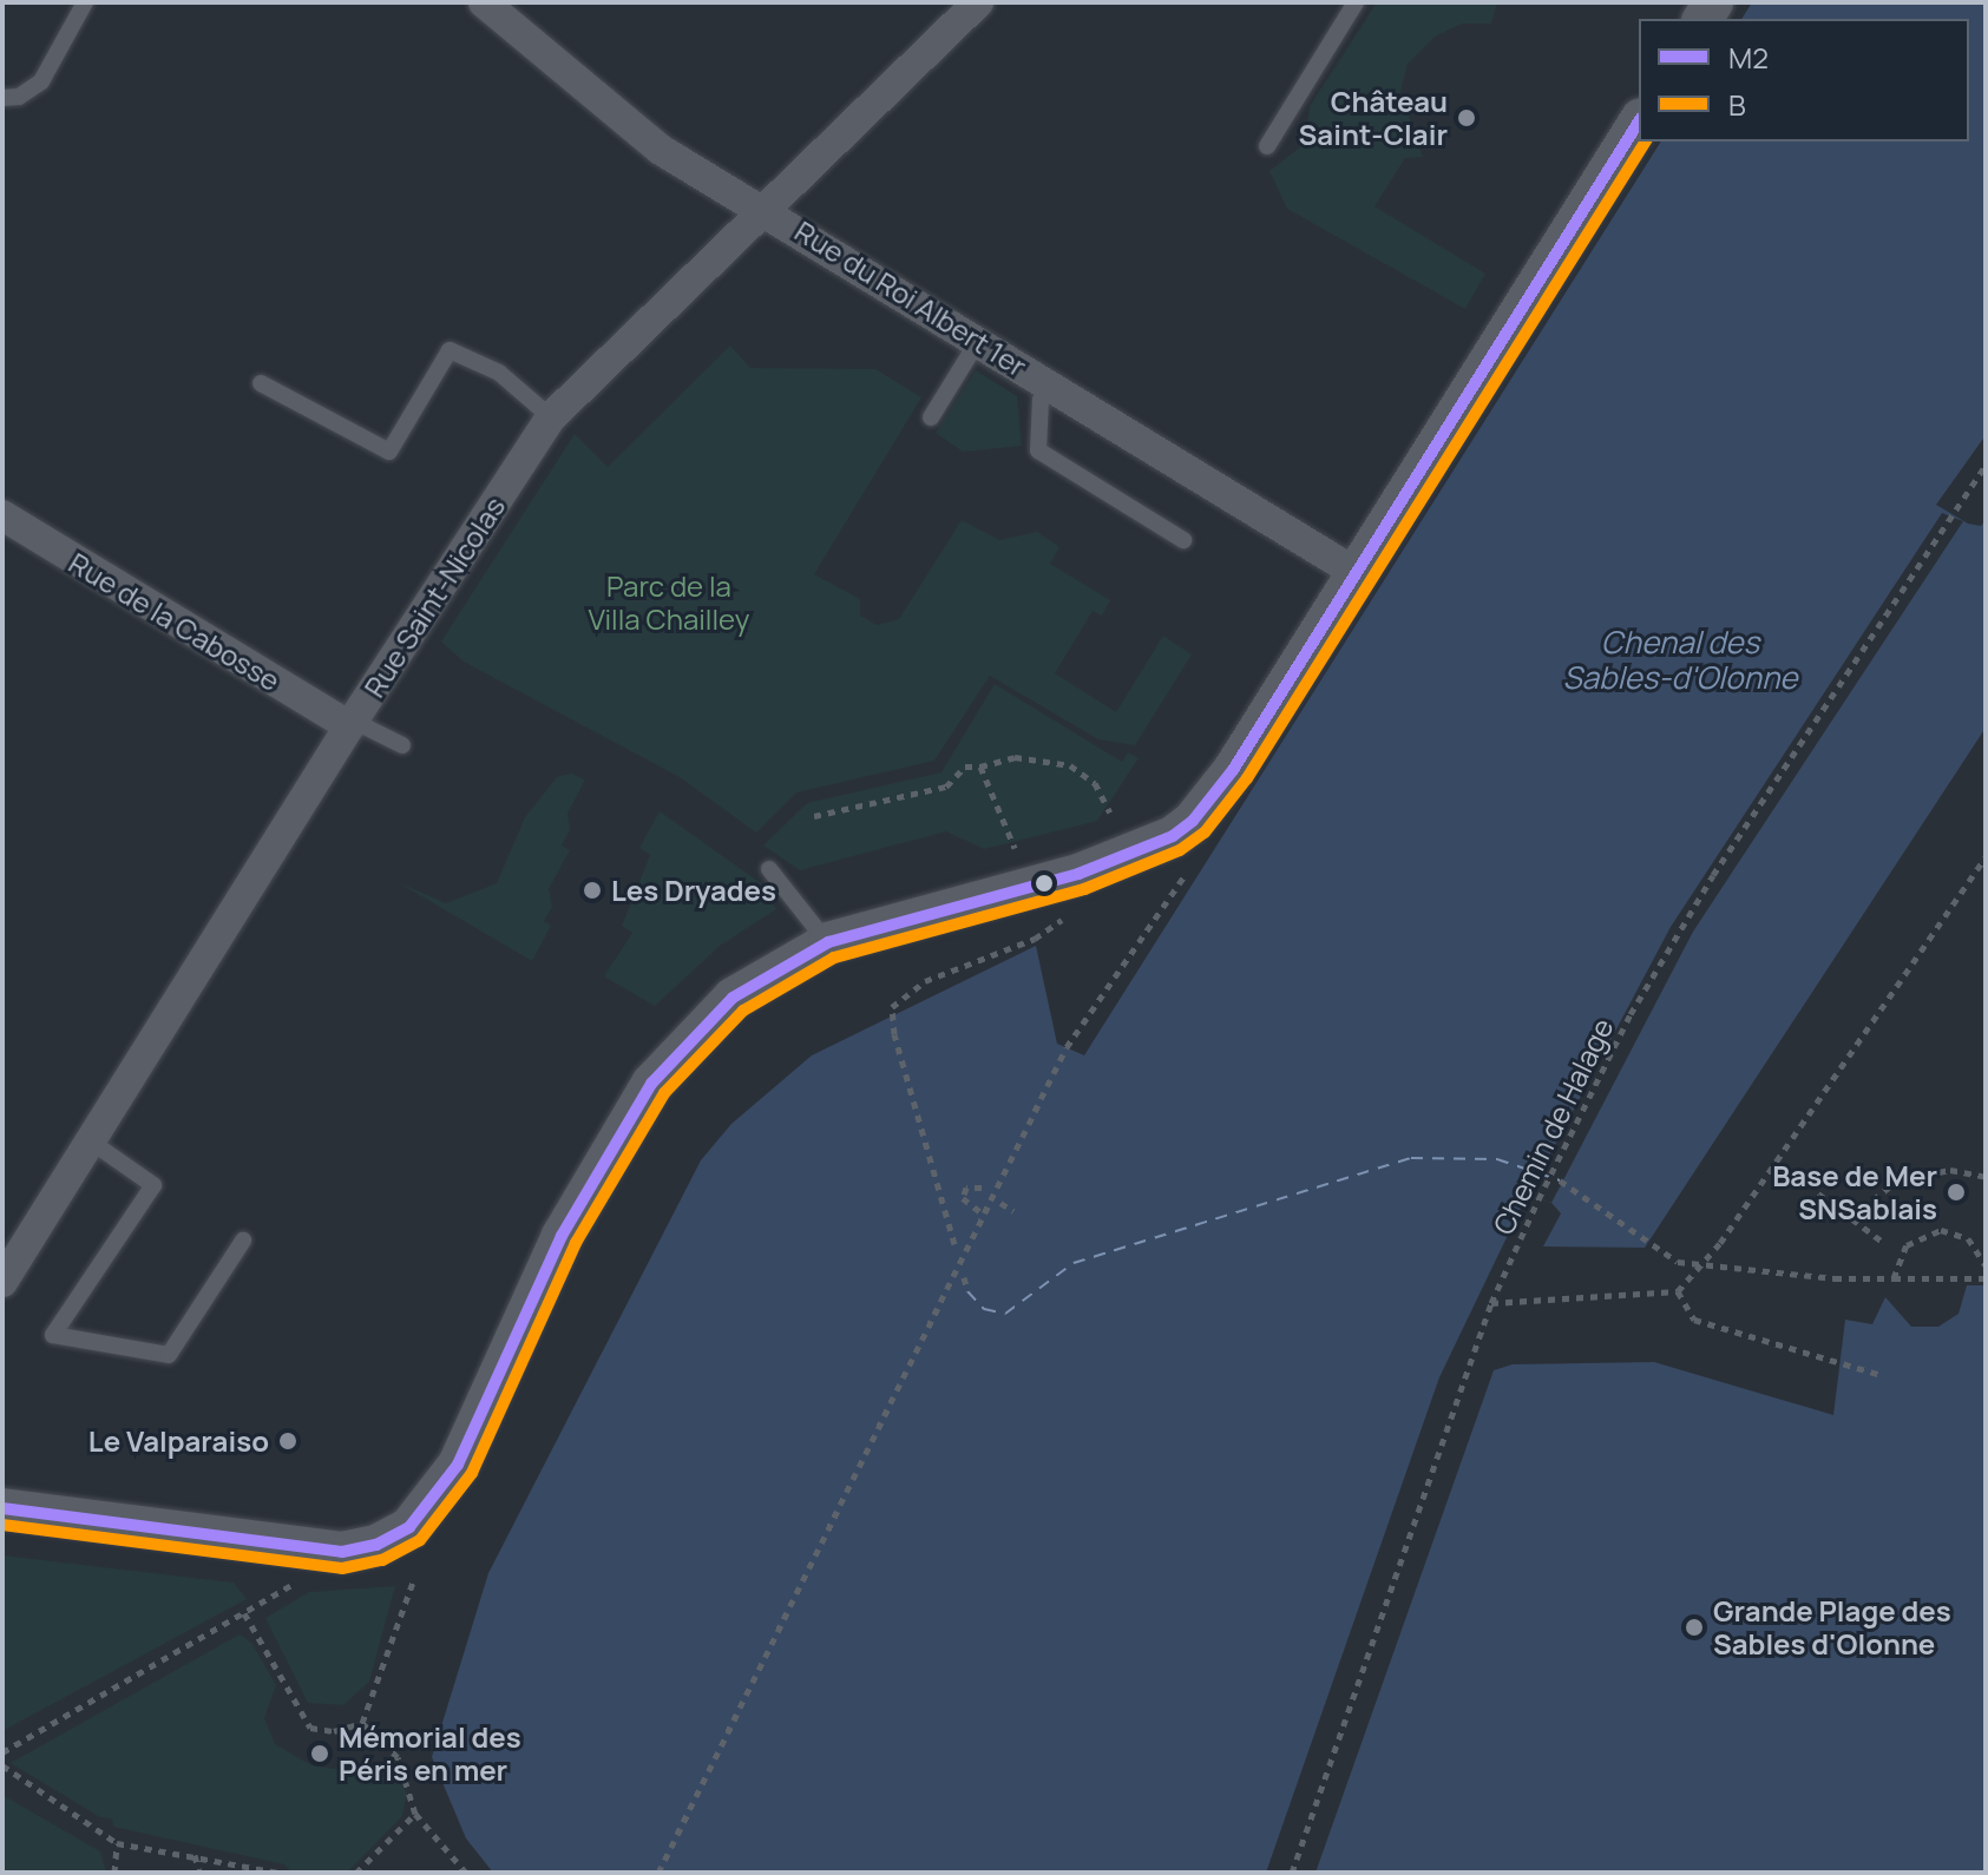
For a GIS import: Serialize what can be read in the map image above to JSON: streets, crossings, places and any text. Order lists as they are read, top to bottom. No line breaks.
{"streets":{"street":["Rue du Roi Albert 1er","Rue Saint-Nicolas","Rue de la Cabosse"],"path":["Chemin de Halage"]},"crossings":[["Rue du Roi Albert 1er","Rue Saint-Nicolas"],["Rue Saint-Nicolas","Rue de la Cabosse"]],"water":["Chenal des Sables-d'Olonne"],"parks":["Parc de la Villa Chailley"],"places":["Château Saint-Clair","Les Dryades","Base de Mer SNSablais","Le Valparaiso","Grande Plage des Sables d'Olonne","Mémorial des Péris en mer"],"lines":["transit line M2","transit line B"],"legend":["M2","B"]}
